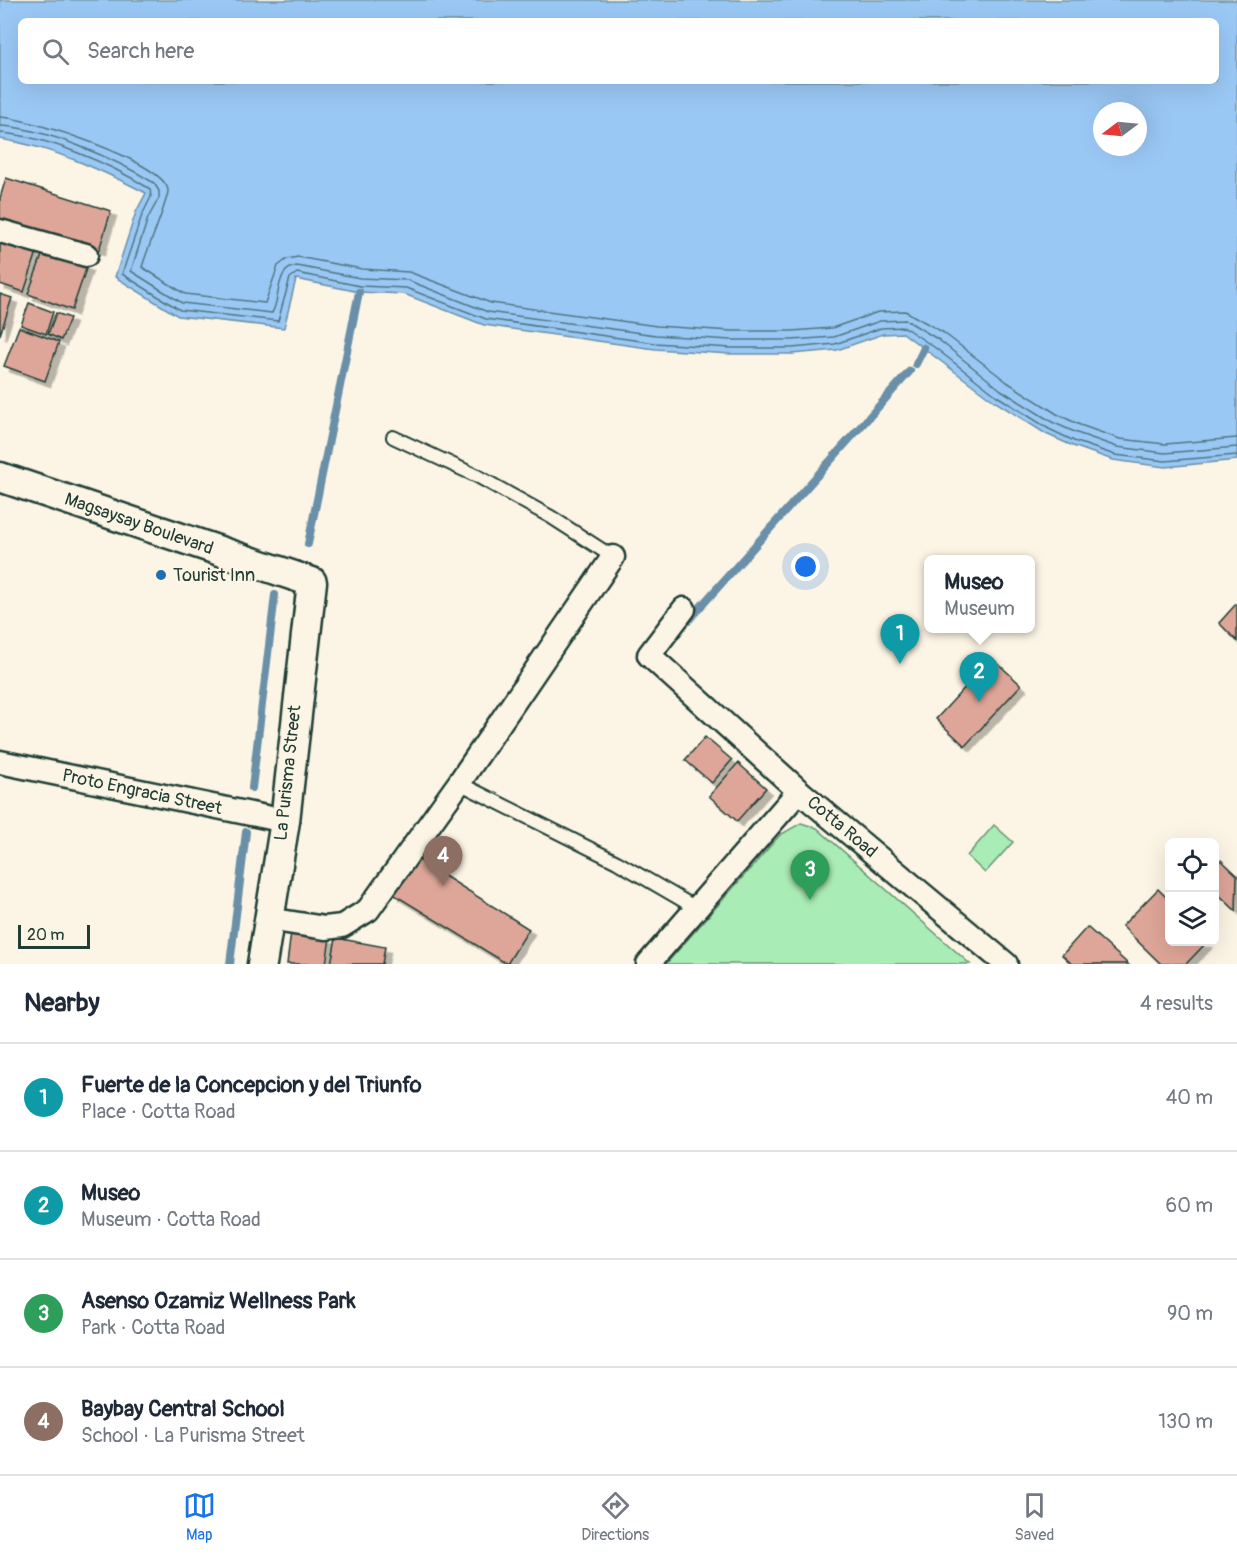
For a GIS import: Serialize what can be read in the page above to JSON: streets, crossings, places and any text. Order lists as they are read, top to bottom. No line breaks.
{"streets":{"street":["Magsaysay Boulevard","La Purisma Street","Proto Engracia Street","Cotta Road"]},"crossings":[["Magsaysay Boulevard","La Purisma Street"],["La Purisma Street","Proto Engracia Street"]],"places":["Tourist Inn"],"scale_bar":"20 m","north":"left","page":{"search":"Search here","popup":["Museo","Museum"],"pins":["1","2","4","3"],"scale":"20 m","heading":["Nearby","4 results"],"list":[{"mark":"1","name":"Fuerte de la Concepcion y del Triunfo","note":"Place · Cotta Road","value":"40 m"},{"mark":"2","name":"Museo","note":"Museum · Cotta Road","value":"60 m"},{"mark":"3","name":"Asenso Ozamiz Wellness Park","note":"Park · Cotta Road","value":"90 m"},{"mark":"4","name":"Baybay Central School","note":"School · La Purisma Street","value":"130 m"}],"nav":["Map","Directions","Saved"]}}
